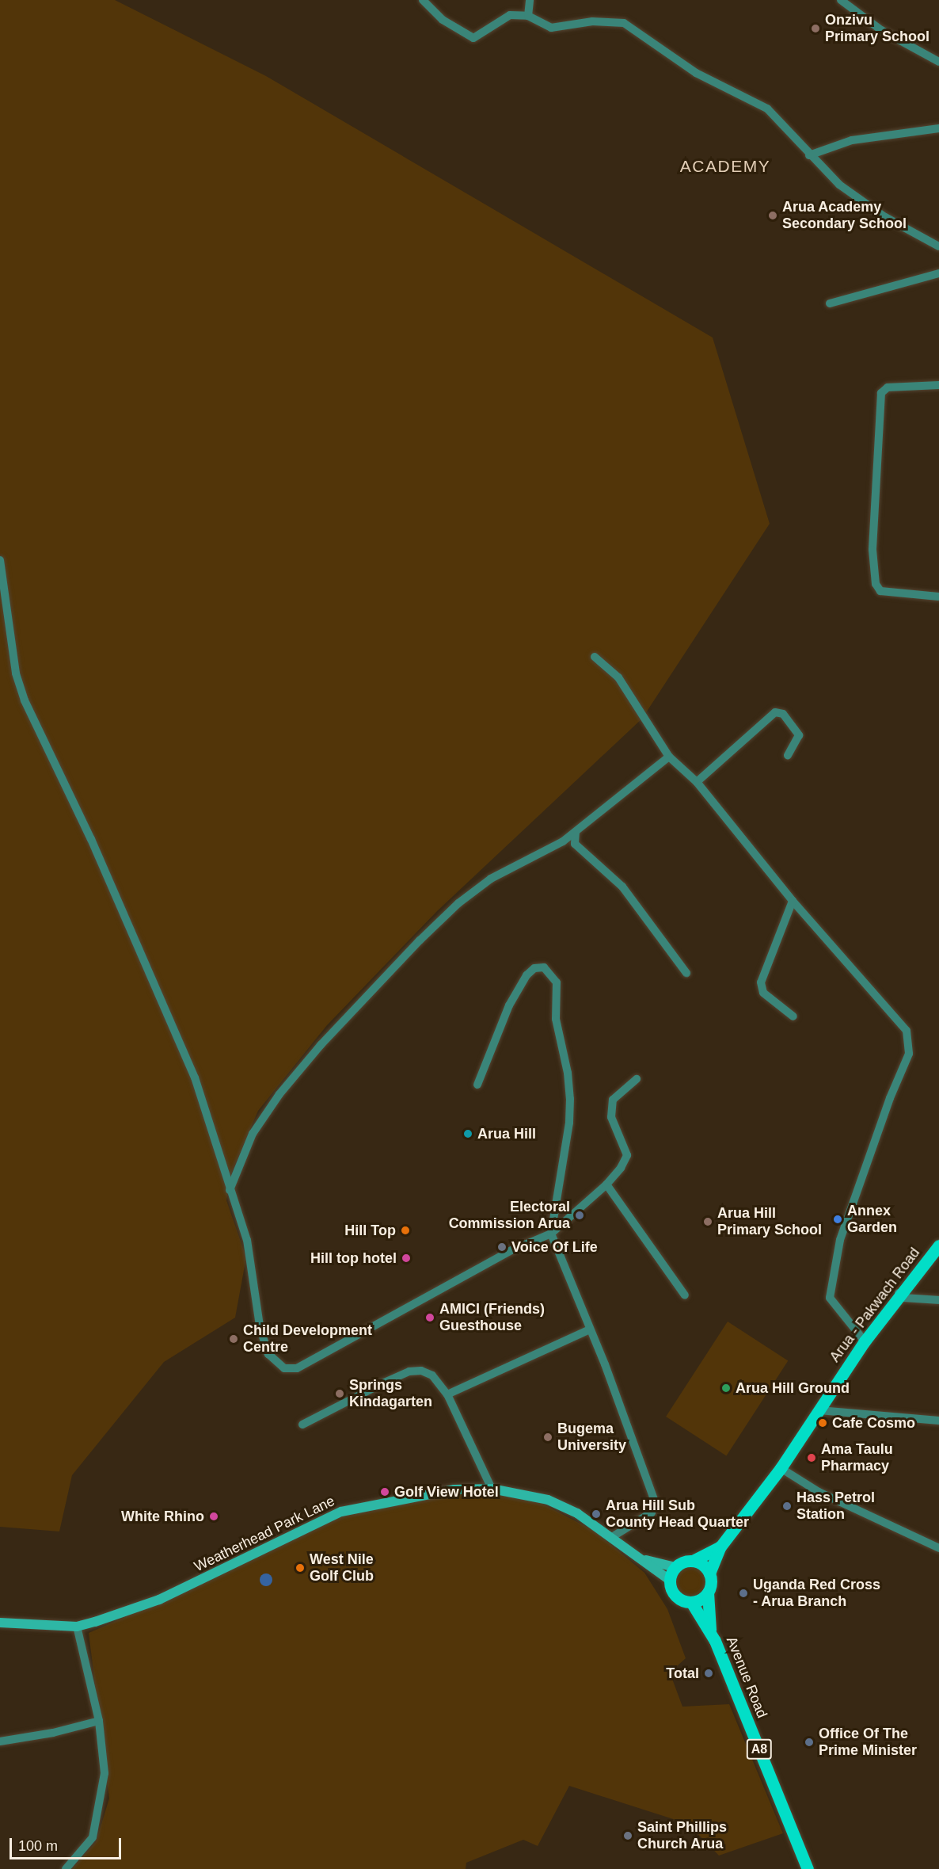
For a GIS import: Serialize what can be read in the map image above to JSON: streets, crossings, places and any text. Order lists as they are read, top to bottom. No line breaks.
{"streets":{"main road":["Arua - Pakwach Road","Weatherhead Park Lane","Avenue Road","A8"]},"crossings":[["Arua - Pakwach Road","Weatherhead Park Lane"],["Arua - Pakwach Road","Avenue Road"],["Arua - Pakwach Road","A8"],["Weatherhead Park Lane","Avenue Road"],["Weatherhead Park Lane","A8"],["Avenue Road","A8"]],"districts":["ACADEMY"],"places":["Onzivu Primary School","Arua Academy Secondary School","Arua Hill","Electoral Commission Arua","Annex Garden","Arua Hill Primary School","Hill Top","Voice Of Life","Hill top hotel","AMICI (Friends) Guesthouse","Child Development Centre","Arua Hill Ground","Springs Kindagarten","Cafe Cosmo","Bugema University","Ama Taulu Pharmacy","Golf View Hotel","Hass Petrol Station","Arua Hill Sub County Head Quarter","White Rhino","West Nile Golf Club","Uganda Red Cross - Arua Branch","Total","Office Of The Prime Minister","Saint Phillips Church Arua"],"scale_bar":"100 m"}
